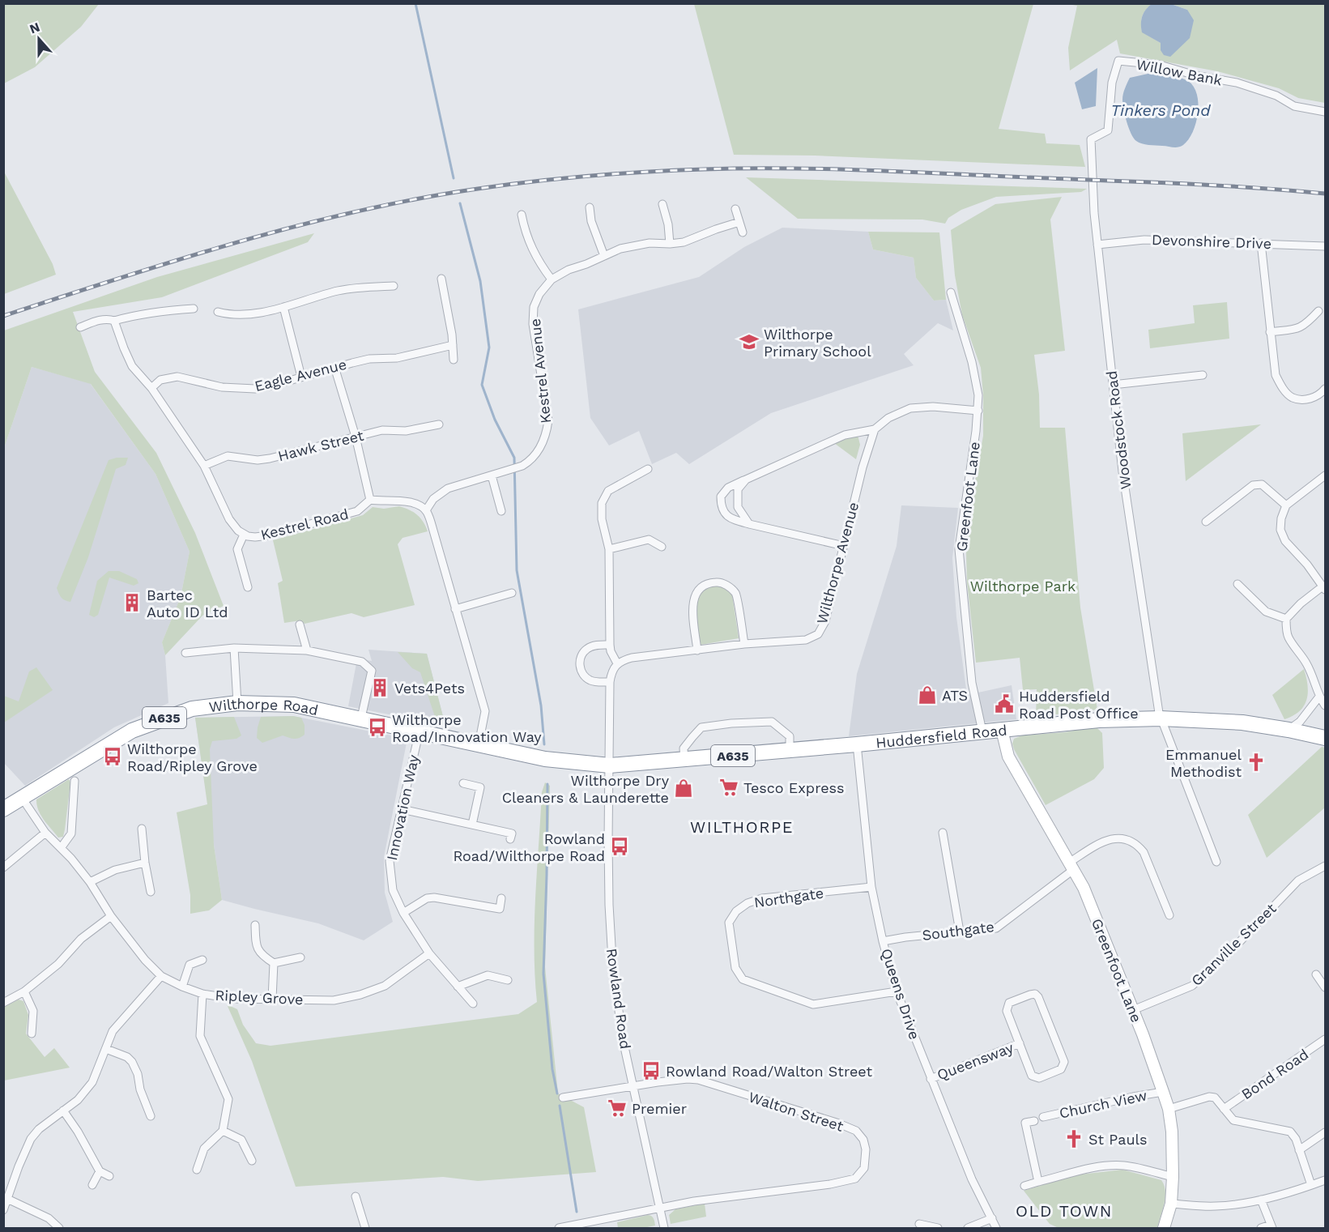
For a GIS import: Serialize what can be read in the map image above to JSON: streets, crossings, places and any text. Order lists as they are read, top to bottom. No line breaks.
{"streets":{"highway":["Wilthorpe Road","A635","Huddersfield Road"],"street":["Willow Bank","Devonshire Drive","Kestrel Avenue","Eagle Avenue","Woodstock Road","Hawk Street","Greenfoot Lane","Kestrel Road","Wilthorpe Avenue","Innovation Way","Northgate","Southgate","Granville Street","Queens Drive","Ripley Grove","Rowland Road","Queensway","Bond Road","Church View","Walton Street"]},"crossings":[["Willow Bank","Woodstock Road"],["Devonshire Drive","Woodstock Road"],["Eagle Avenue","Kestrel Road"],["Woodstock Road","Huddersfield Road"],["Hawk Street","Kestrel Road"],["Greenfoot Lane","Huddersfield Road"],["Greenfoot Lane","Southgate"],["Greenfoot Lane","Granville Street"],["Greenfoot Lane","Church View"],["Wilthorpe Road","Huddersfield Road"],["Wilthorpe Road","Innovation Way"],["Wilthorpe Road","Ripley Grove"],["Huddersfield Road","Queens Drive"],["Huddersfield Road","Rowland Road"],["Innovation Way","Ripley Grove"],["Northgate","Queens Drive"],["Southgate","Queens Drive"],["Queens Drive","Queensway"],["Rowland Road","Walton Street"]],"districts":["WILTHORPE","OLD TOWN"],"water":["Tinkers Pond"],"parks":["Wilthorpe Park"],"places":{"school or university":["Wilthorpe Primary School"],"building":["Bartec Auto ID Ltd","Vets4Pets"],"shop":["ATS","Wilthorpe Dry Cleaners & Launderette"],"public building":["Huddersfield Road Post Office"],"bus stop":["Wilthorpe Road/Innovation Way","Wilthorpe Road/Ripley Grove","Rowland Road/Wilthorpe Road","Rowland Road/Walton Street"],"church":["Emmanuel Methodist","St Pauls"],"supermarket":["Tesco Express","Premier"]},"north":"top"}
